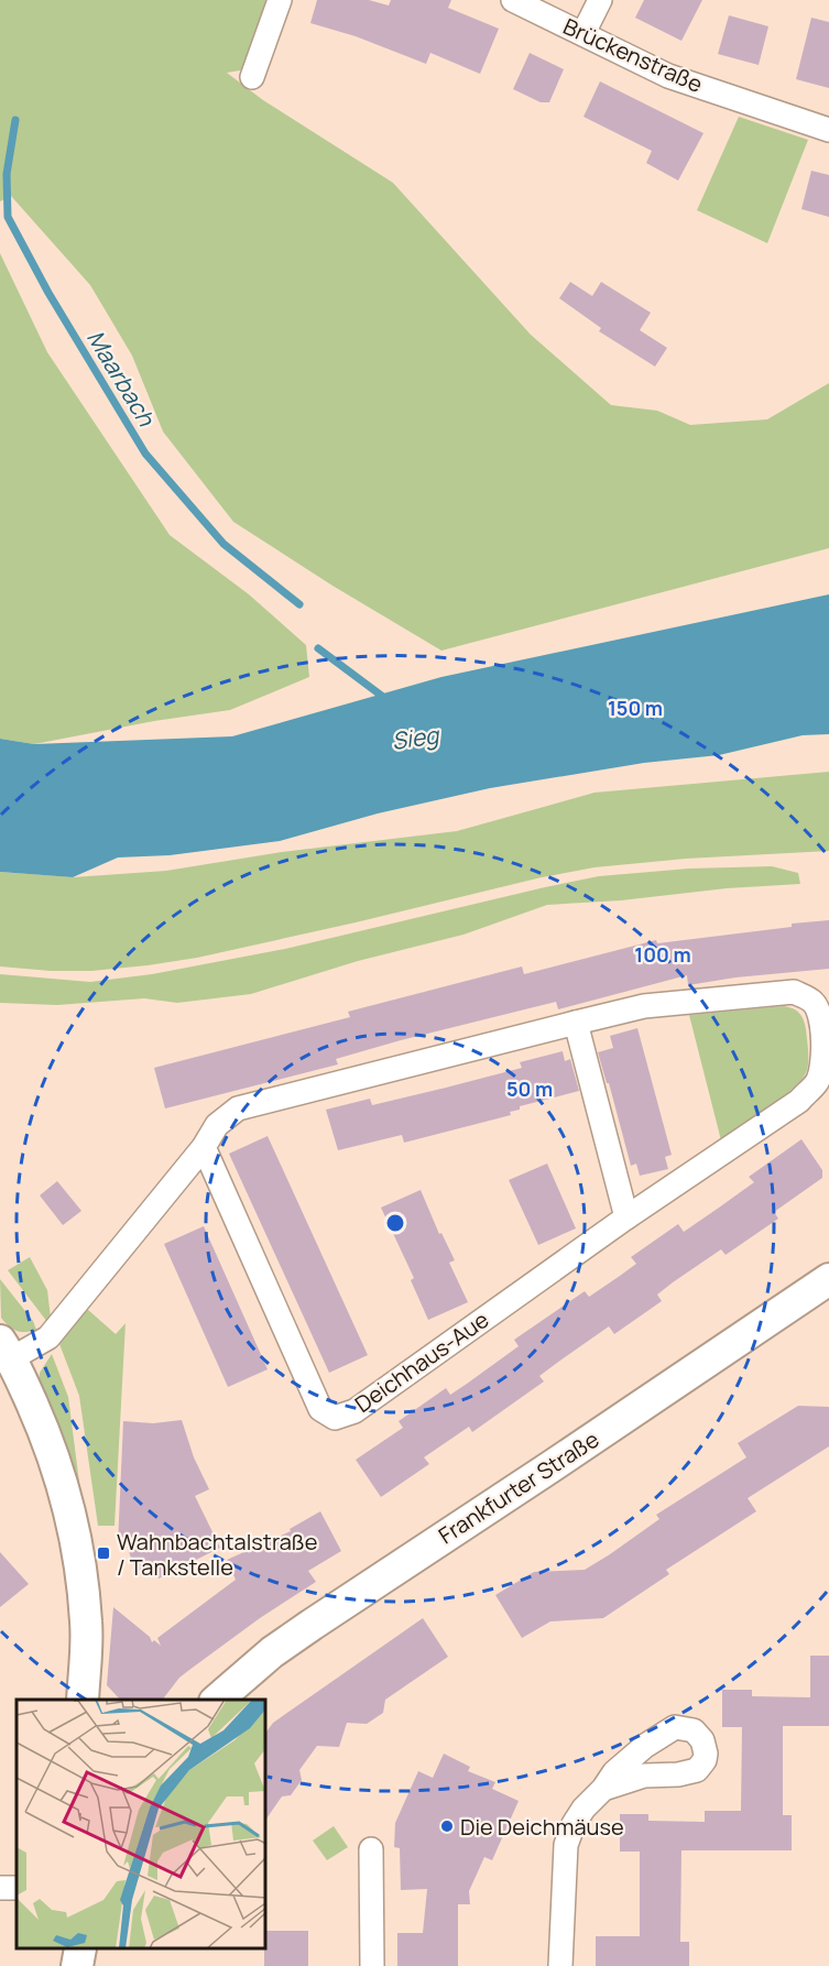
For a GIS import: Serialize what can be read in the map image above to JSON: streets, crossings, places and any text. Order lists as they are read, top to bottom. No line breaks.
{"streets":{"main road":["Frankfurter Straße"],"street":["Brückenstraße","Deichhaus-Aue"]},"water":["Maarbach","Sieg"],"places":{"transit":["Wahnbachtalstraße / Tankstelle"],"other":["Die Deichmäuse"]},"rings":["150 m","100 m","50 m"]}
